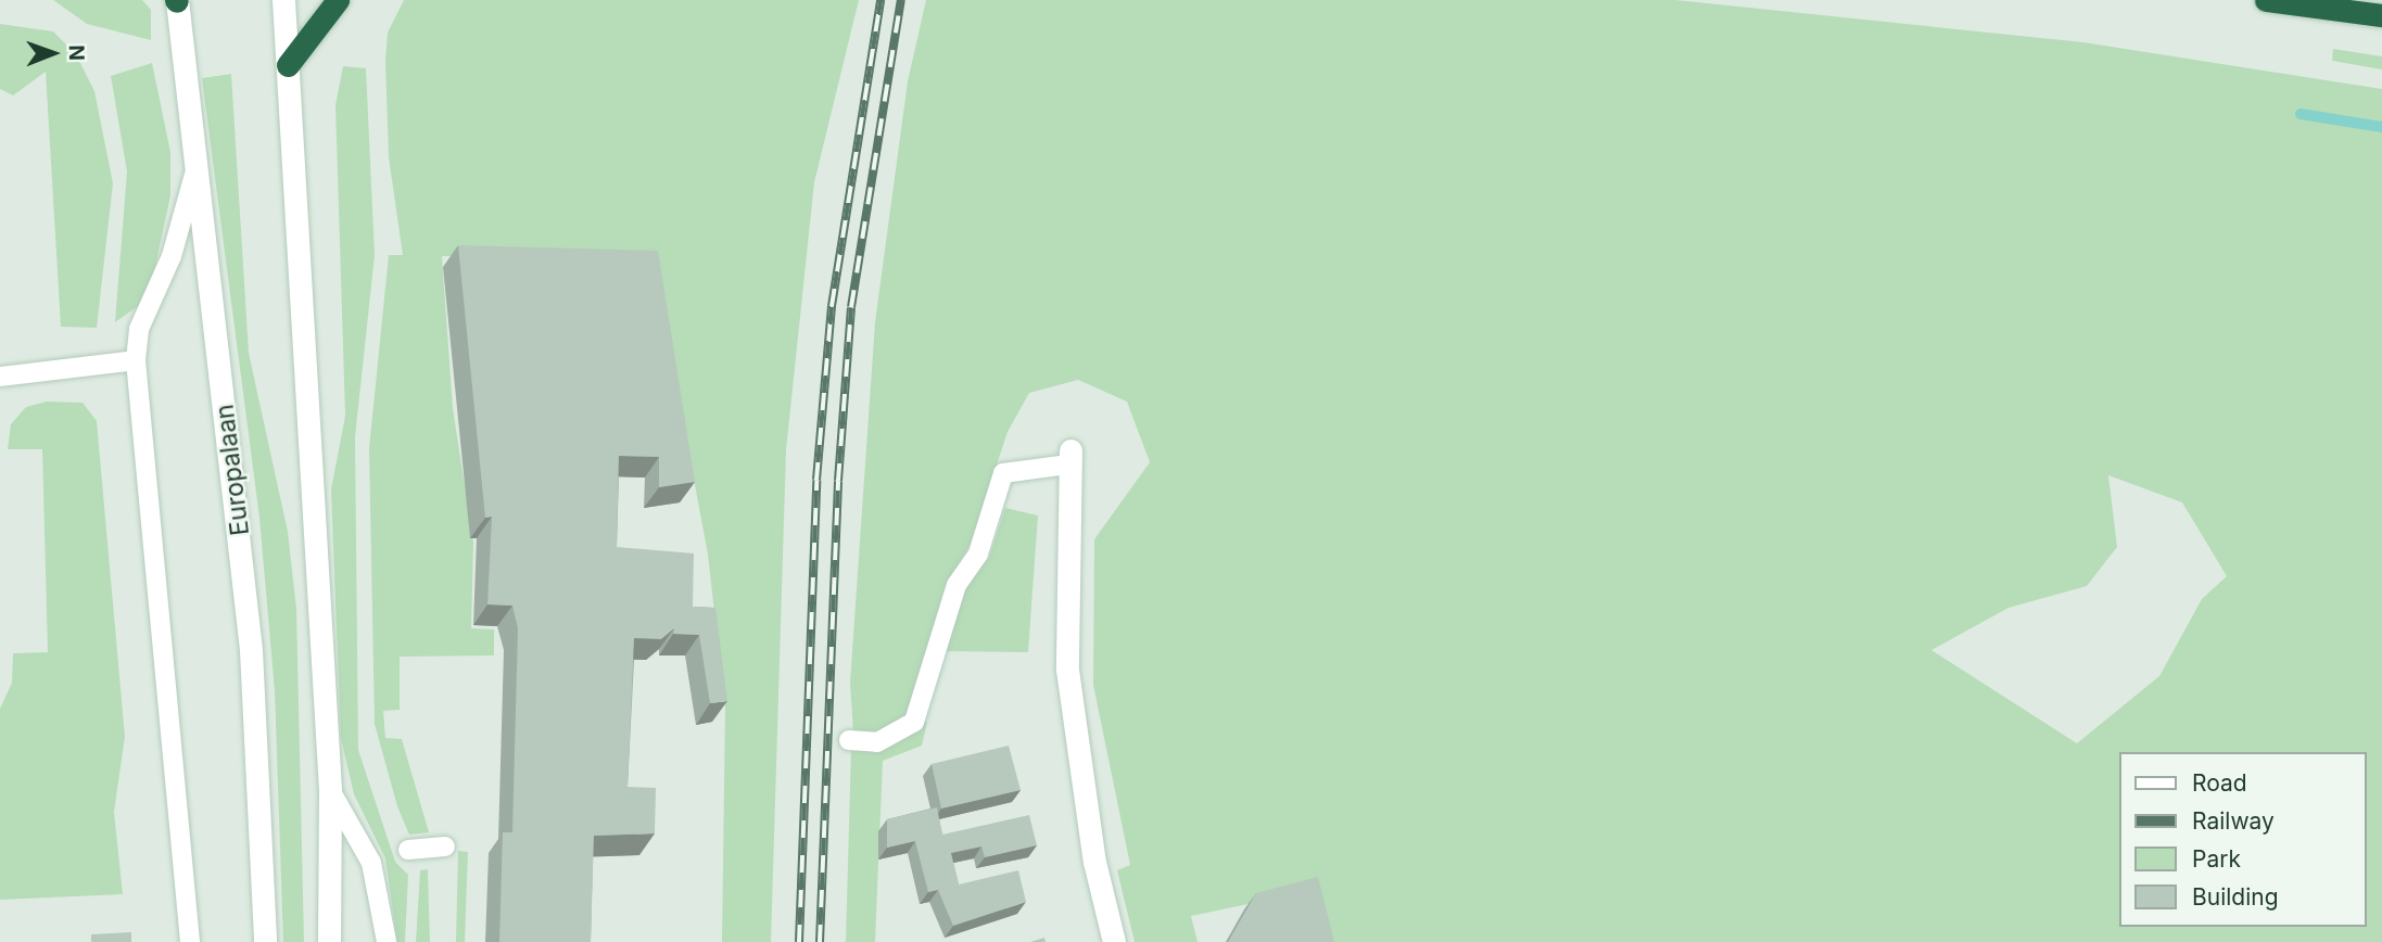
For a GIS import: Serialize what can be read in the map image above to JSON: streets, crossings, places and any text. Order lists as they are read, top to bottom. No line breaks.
{"streets":{"main road":["Europalaan"]},"legend":["Road","Railway","Park","Building"],"north":"right"}
